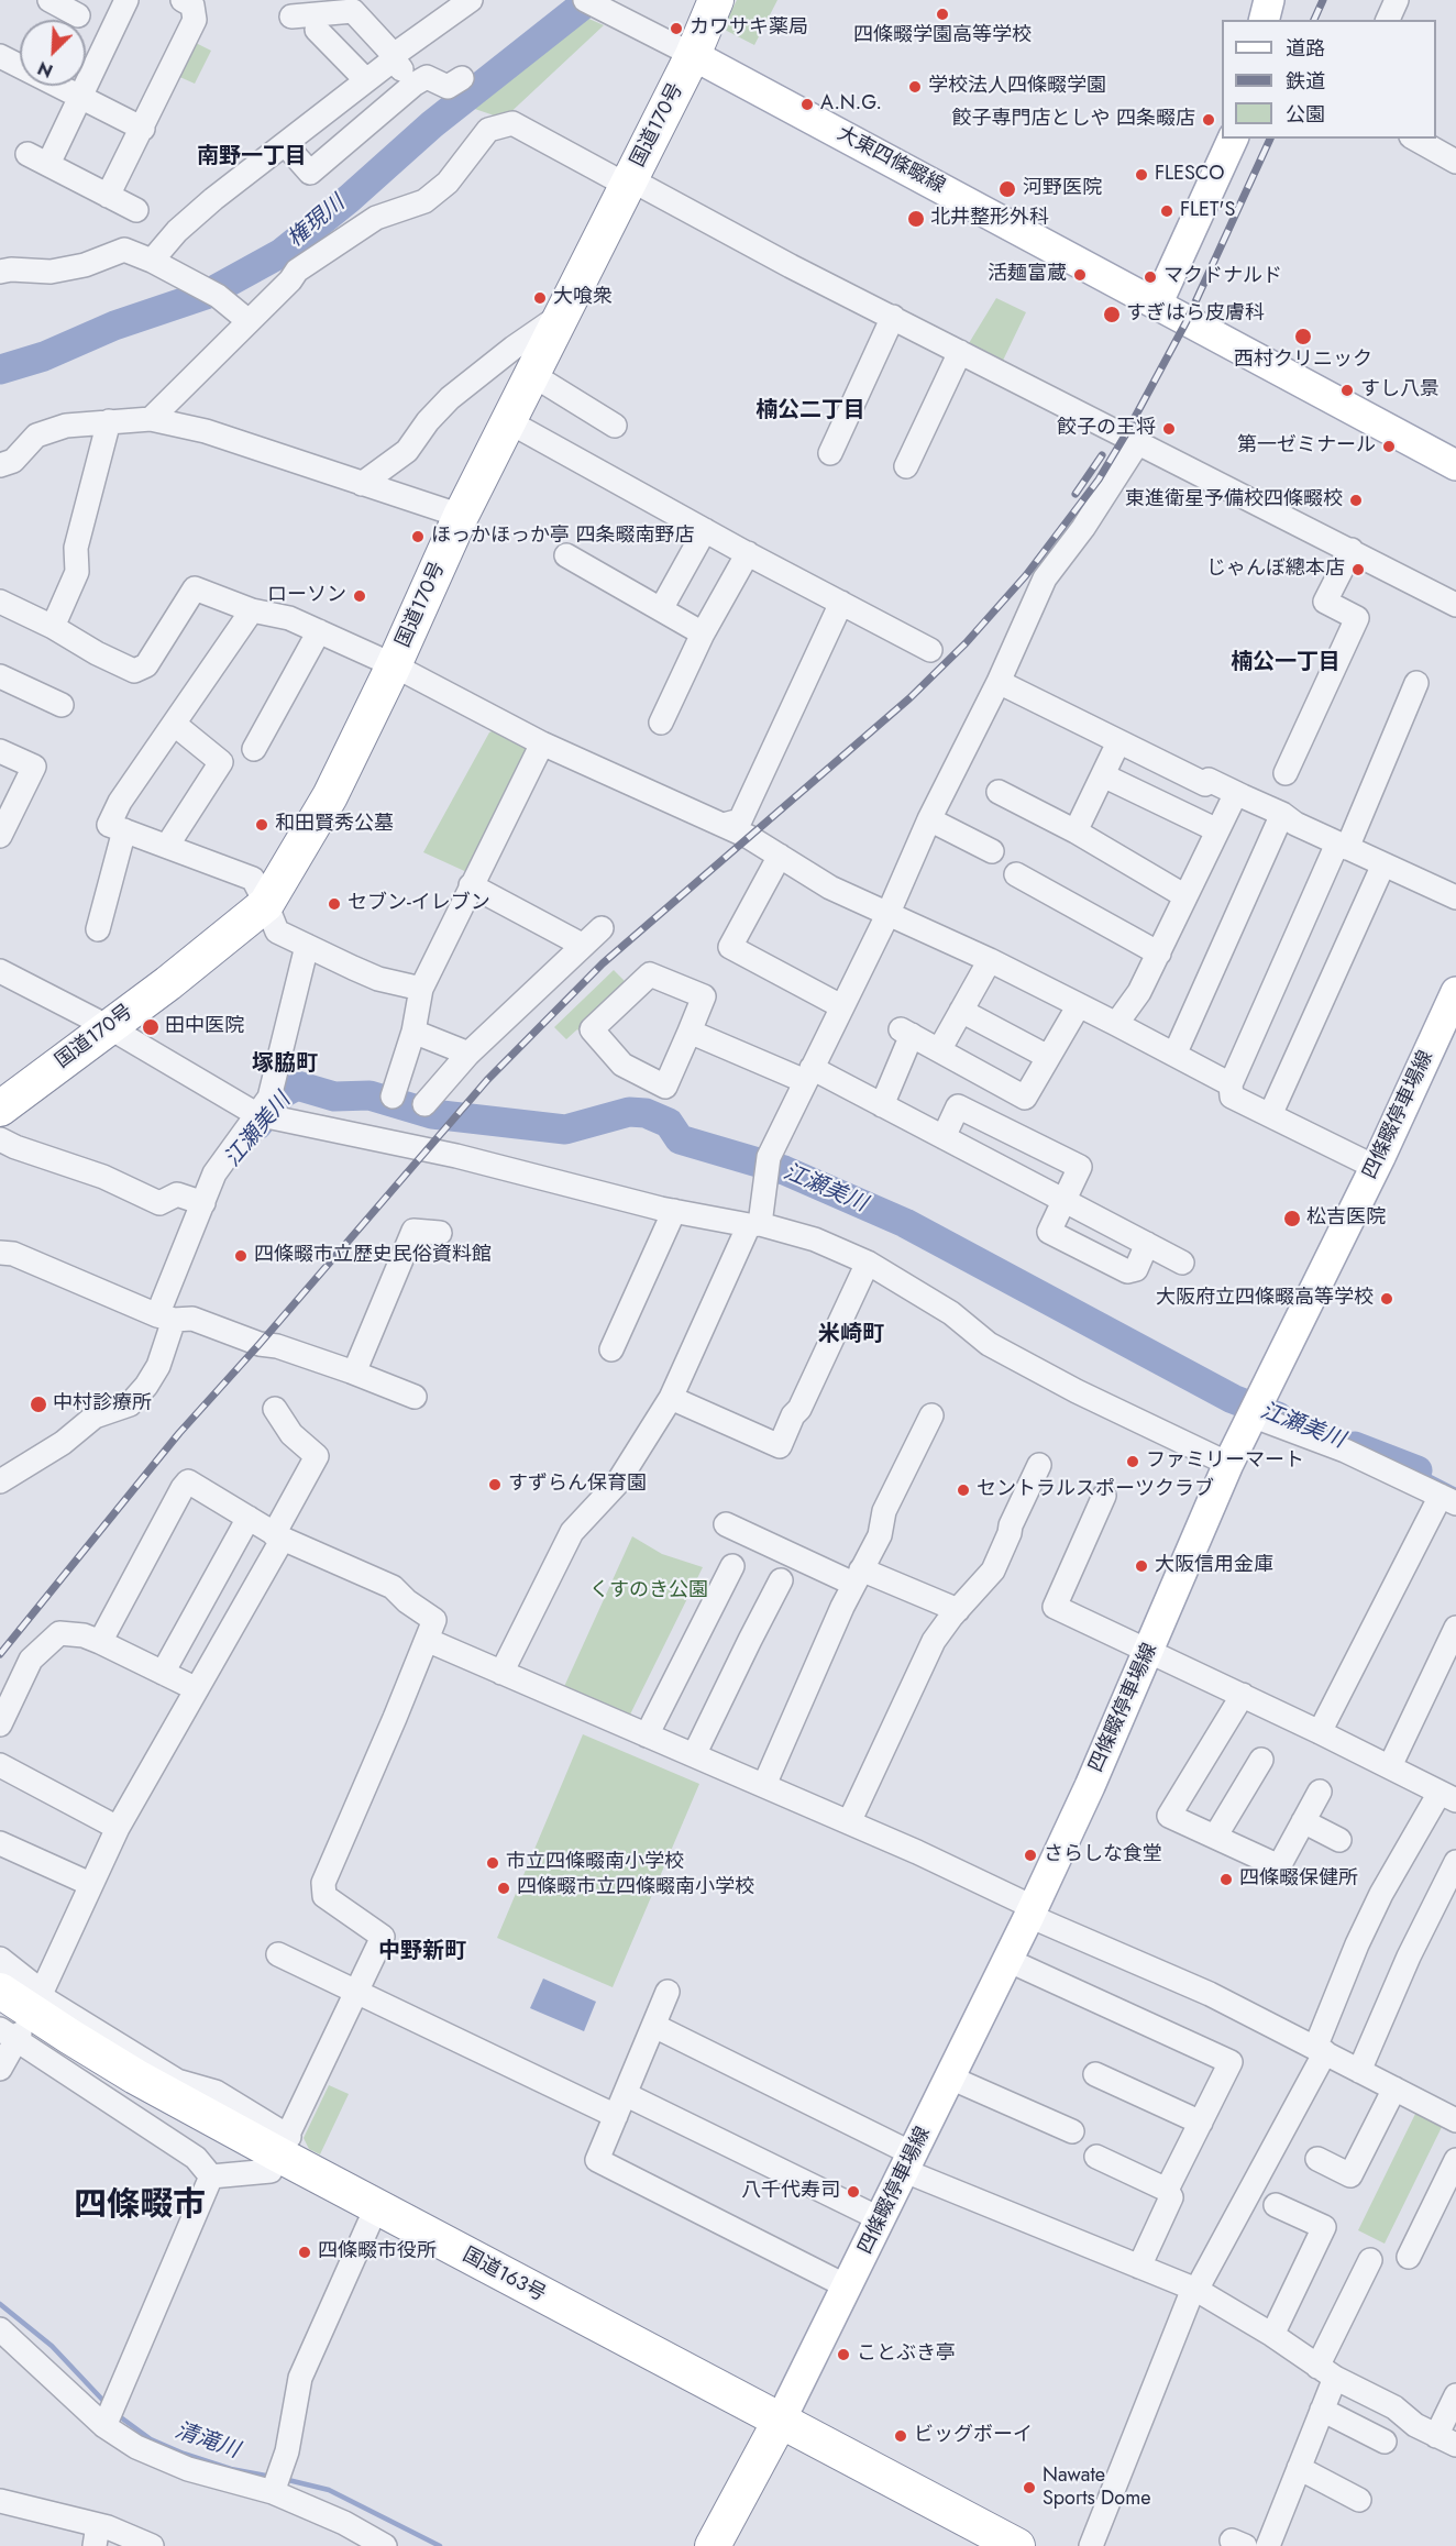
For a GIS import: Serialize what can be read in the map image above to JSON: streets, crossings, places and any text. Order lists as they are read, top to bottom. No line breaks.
{"streets":{"highway":["国道170号","国道163号"],"main road":["大東四條畷線","四條畷停車場線"]},"crossings":[["国道170号","大東四條畷線"],["四條畷停車場線","国道163号"]],"districts":["南野一丁目","楠公二丁目","楠公一丁目","塚脇町","米崎町","中野新町","四條畷市"],"water":["権現川","江瀬美川","清滝川"],"parks":["くすのき公園"],"places":["四條畷学園高等学校","カワサキ薬局","学校法人四條畷学園","A.N.G.","餃子専門店としや 四条畷店","FLESCO","河野医院","FLET'S","北井整形外科","活麺富蔵","マクドナルド","大喰衆","すぎはら皮膚科","西村クリニック","すし八景","餃子の王将","第一ゼミナール","東進衛星予備校四條畷校","ほっかほっか亭 四条畷南野店","じゃんぼ總本店","ローソン","和田賢秀公墓","セブン-イレブン","田中医院","松吉医院","四條畷市立歴史民俗資料館","大阪府立四條畷高等学校","中村診療所","ファミリーマート","すずらん保育園","セントラルスポーツクラブ","大阪信用金庫","さらしな食堂","市立四條畷南小学校","四條畷保健所","四條畷市立四條畷南小学校","八千代寿司","四條畷市役所","ことぶき亭","ビッグボーイ","Nawate Sports Dome"],"legend":["道路","鉄道","公園"],"north":"bottom left"}
